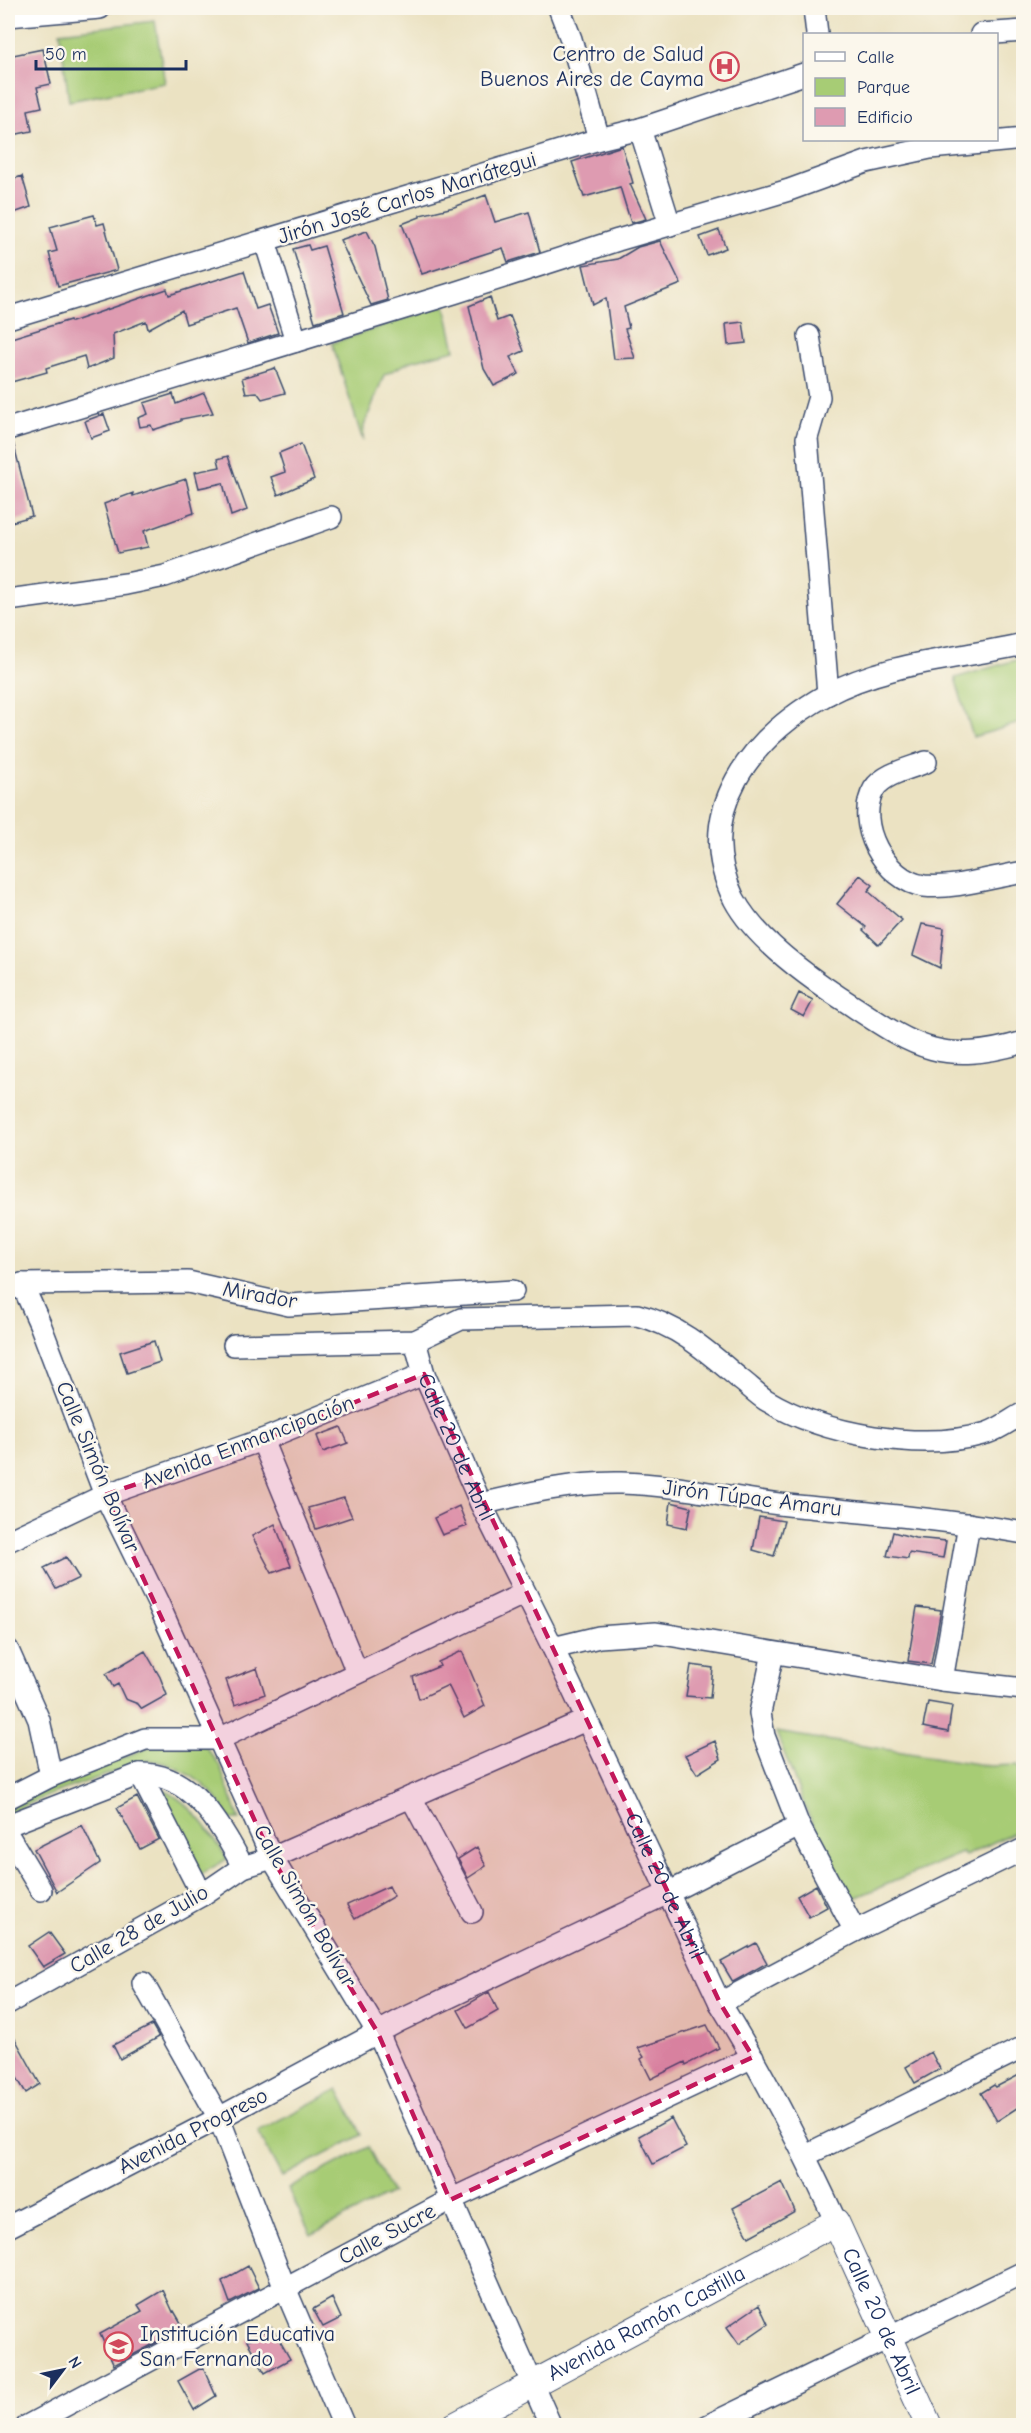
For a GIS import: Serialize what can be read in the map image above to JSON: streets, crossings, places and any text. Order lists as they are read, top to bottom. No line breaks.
{"streets":{"main road":["Calle 20 de Abril","Avenida Ramón Castilla"],"street":["Jirón José Carlos Mariátegui","Mirador","Avenida Enmancipación","Calle Simón Bolívar","Jirón Túpac Amaru","Calle 28 de Julio","Avenida Progreso","Calle Sucre"]},"crossings":[["Mirador","Calle Simón Bolívar"],["Avenida Enmancipación","Calle 20 de Abril"],["Avenida Enmancipación","Calle Simón Bolívar"],["Calle 20 de Abril","Jirón Túpac Amaru"],["Calle 20 de Abril","Calle 28 de Julio"],["Calle 20 de Abril","Avenida Progreso"],["Calle 20 de Abril","Calle Sucre"],["Calle 20 de Abril","Avenida Ramón Castilla"],["Calle Simón Bolívar","Calle 28 de Julio"],["Calle Simón Bolívar","Avenida Progreso"],["Calle Simón Bolívar","Calle Sucre"],["Calle Simón Bolívar","Avenida Ramón Castilla"]],"places":{"hospital":["Centro de Salud Buenos Aires de Cayma"],"school or university":["Institución Educativa San Fernando"]},"legend":["Calle","Parque","Edificio"],"scale_bar":"50 m","north":"top right"}
